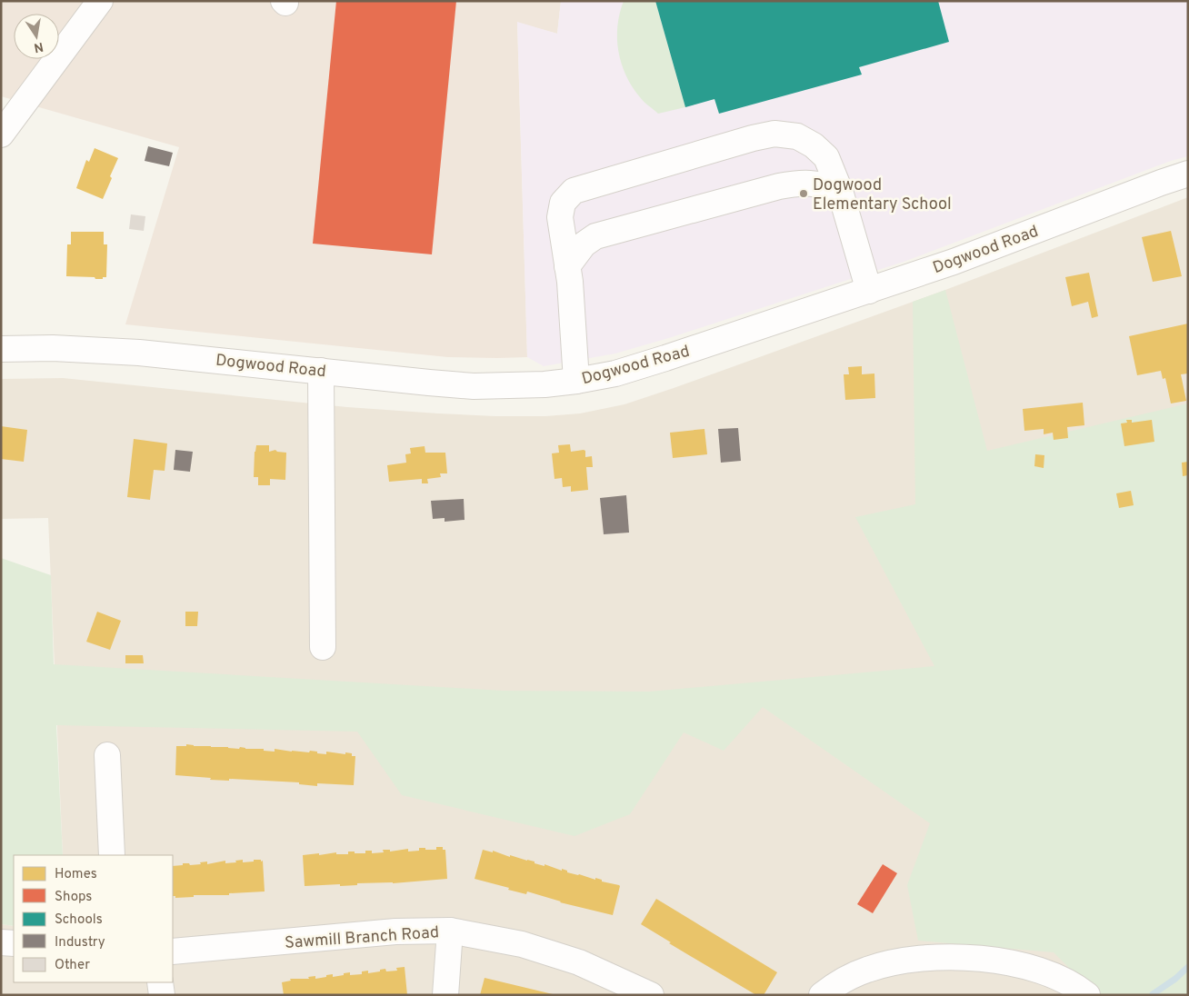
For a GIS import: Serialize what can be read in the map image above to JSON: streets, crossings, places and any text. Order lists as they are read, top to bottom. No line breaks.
{"streets":{"street":["Dogwood Road","Sawmill Branch Road"]},"places":["Dogwood Elementary School"],"legend":["Homes","Shops","Schools","Industry","Other"],"north":"bottom"}
